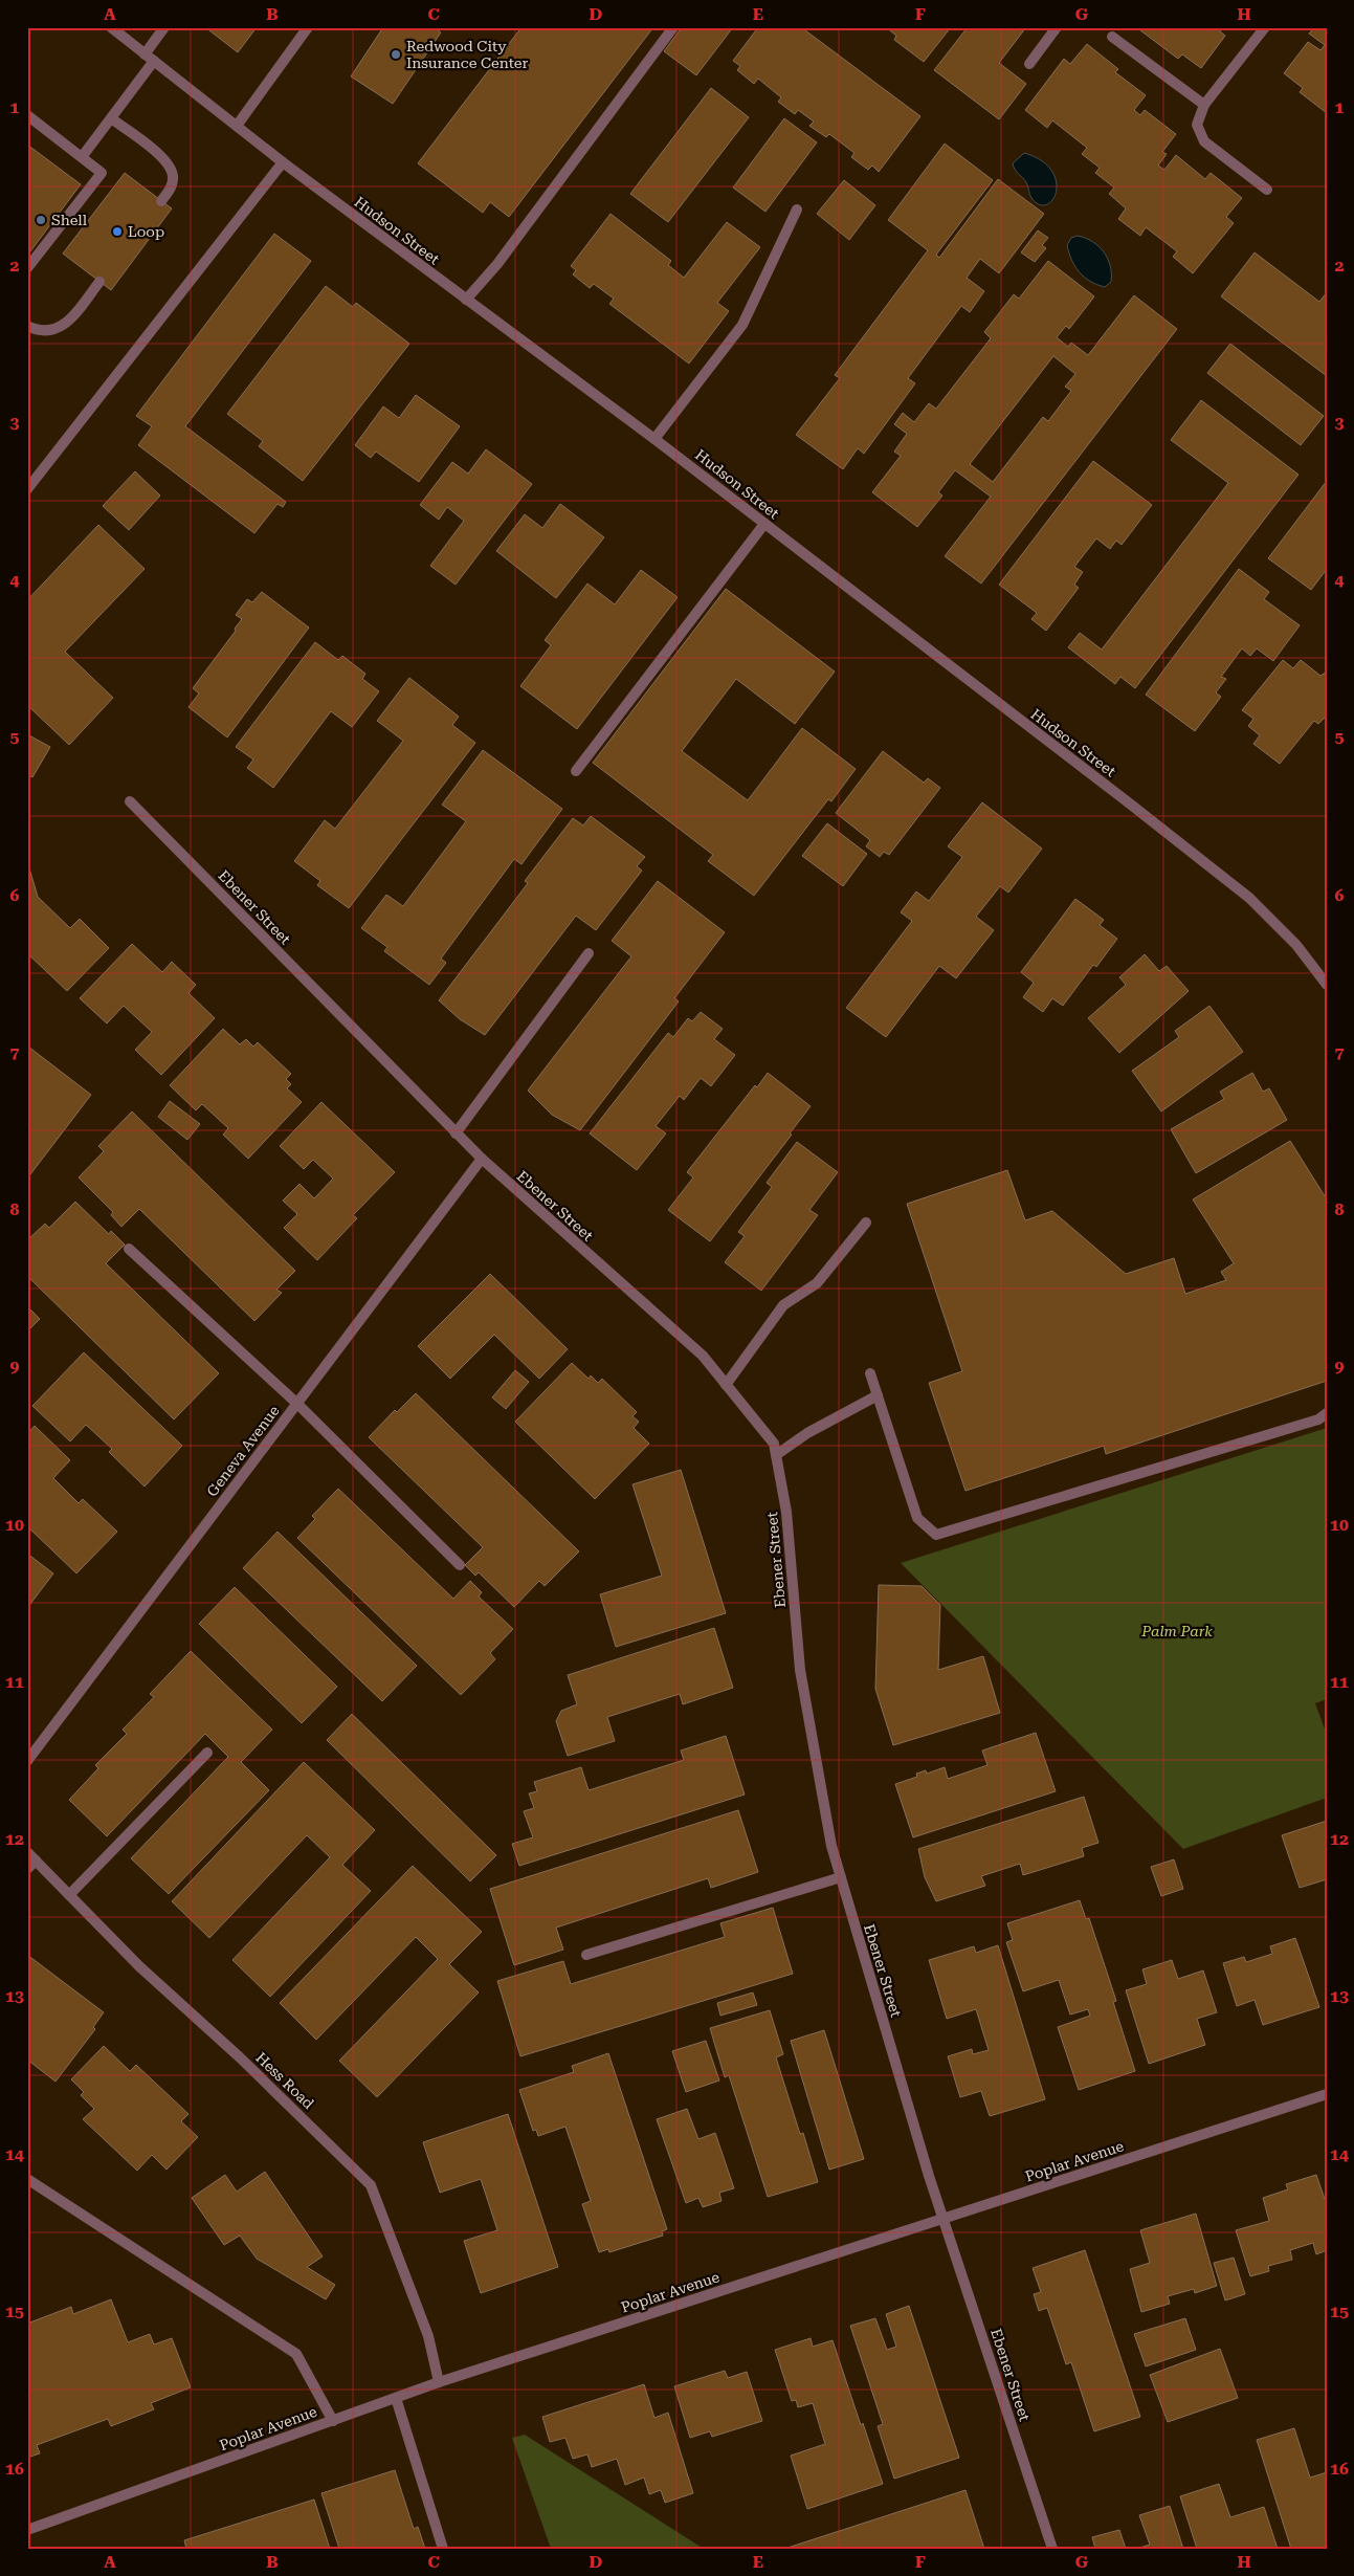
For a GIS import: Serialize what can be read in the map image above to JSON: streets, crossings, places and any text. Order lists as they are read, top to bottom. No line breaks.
{"streets":{"street":["Hudson Street","Ebener Street","Geneva Avenue","Hess Road","Poplar Avenue"]},"crossings":[["Ebener Street","Geneva Avenue"],["Ebener Street","Poplar Avenue"],["Hess Road","Poplar Avenue"]],"parks":["Palm Park"],"places":["Redwood City Insurance Center","Shell","Loop"],"grid":{"columns":["A","B","C","D","E","F","G","H"],"rows":["1","2","3","4","5","6","7","8","9","10","11","12","13","14","15","16"]}}
